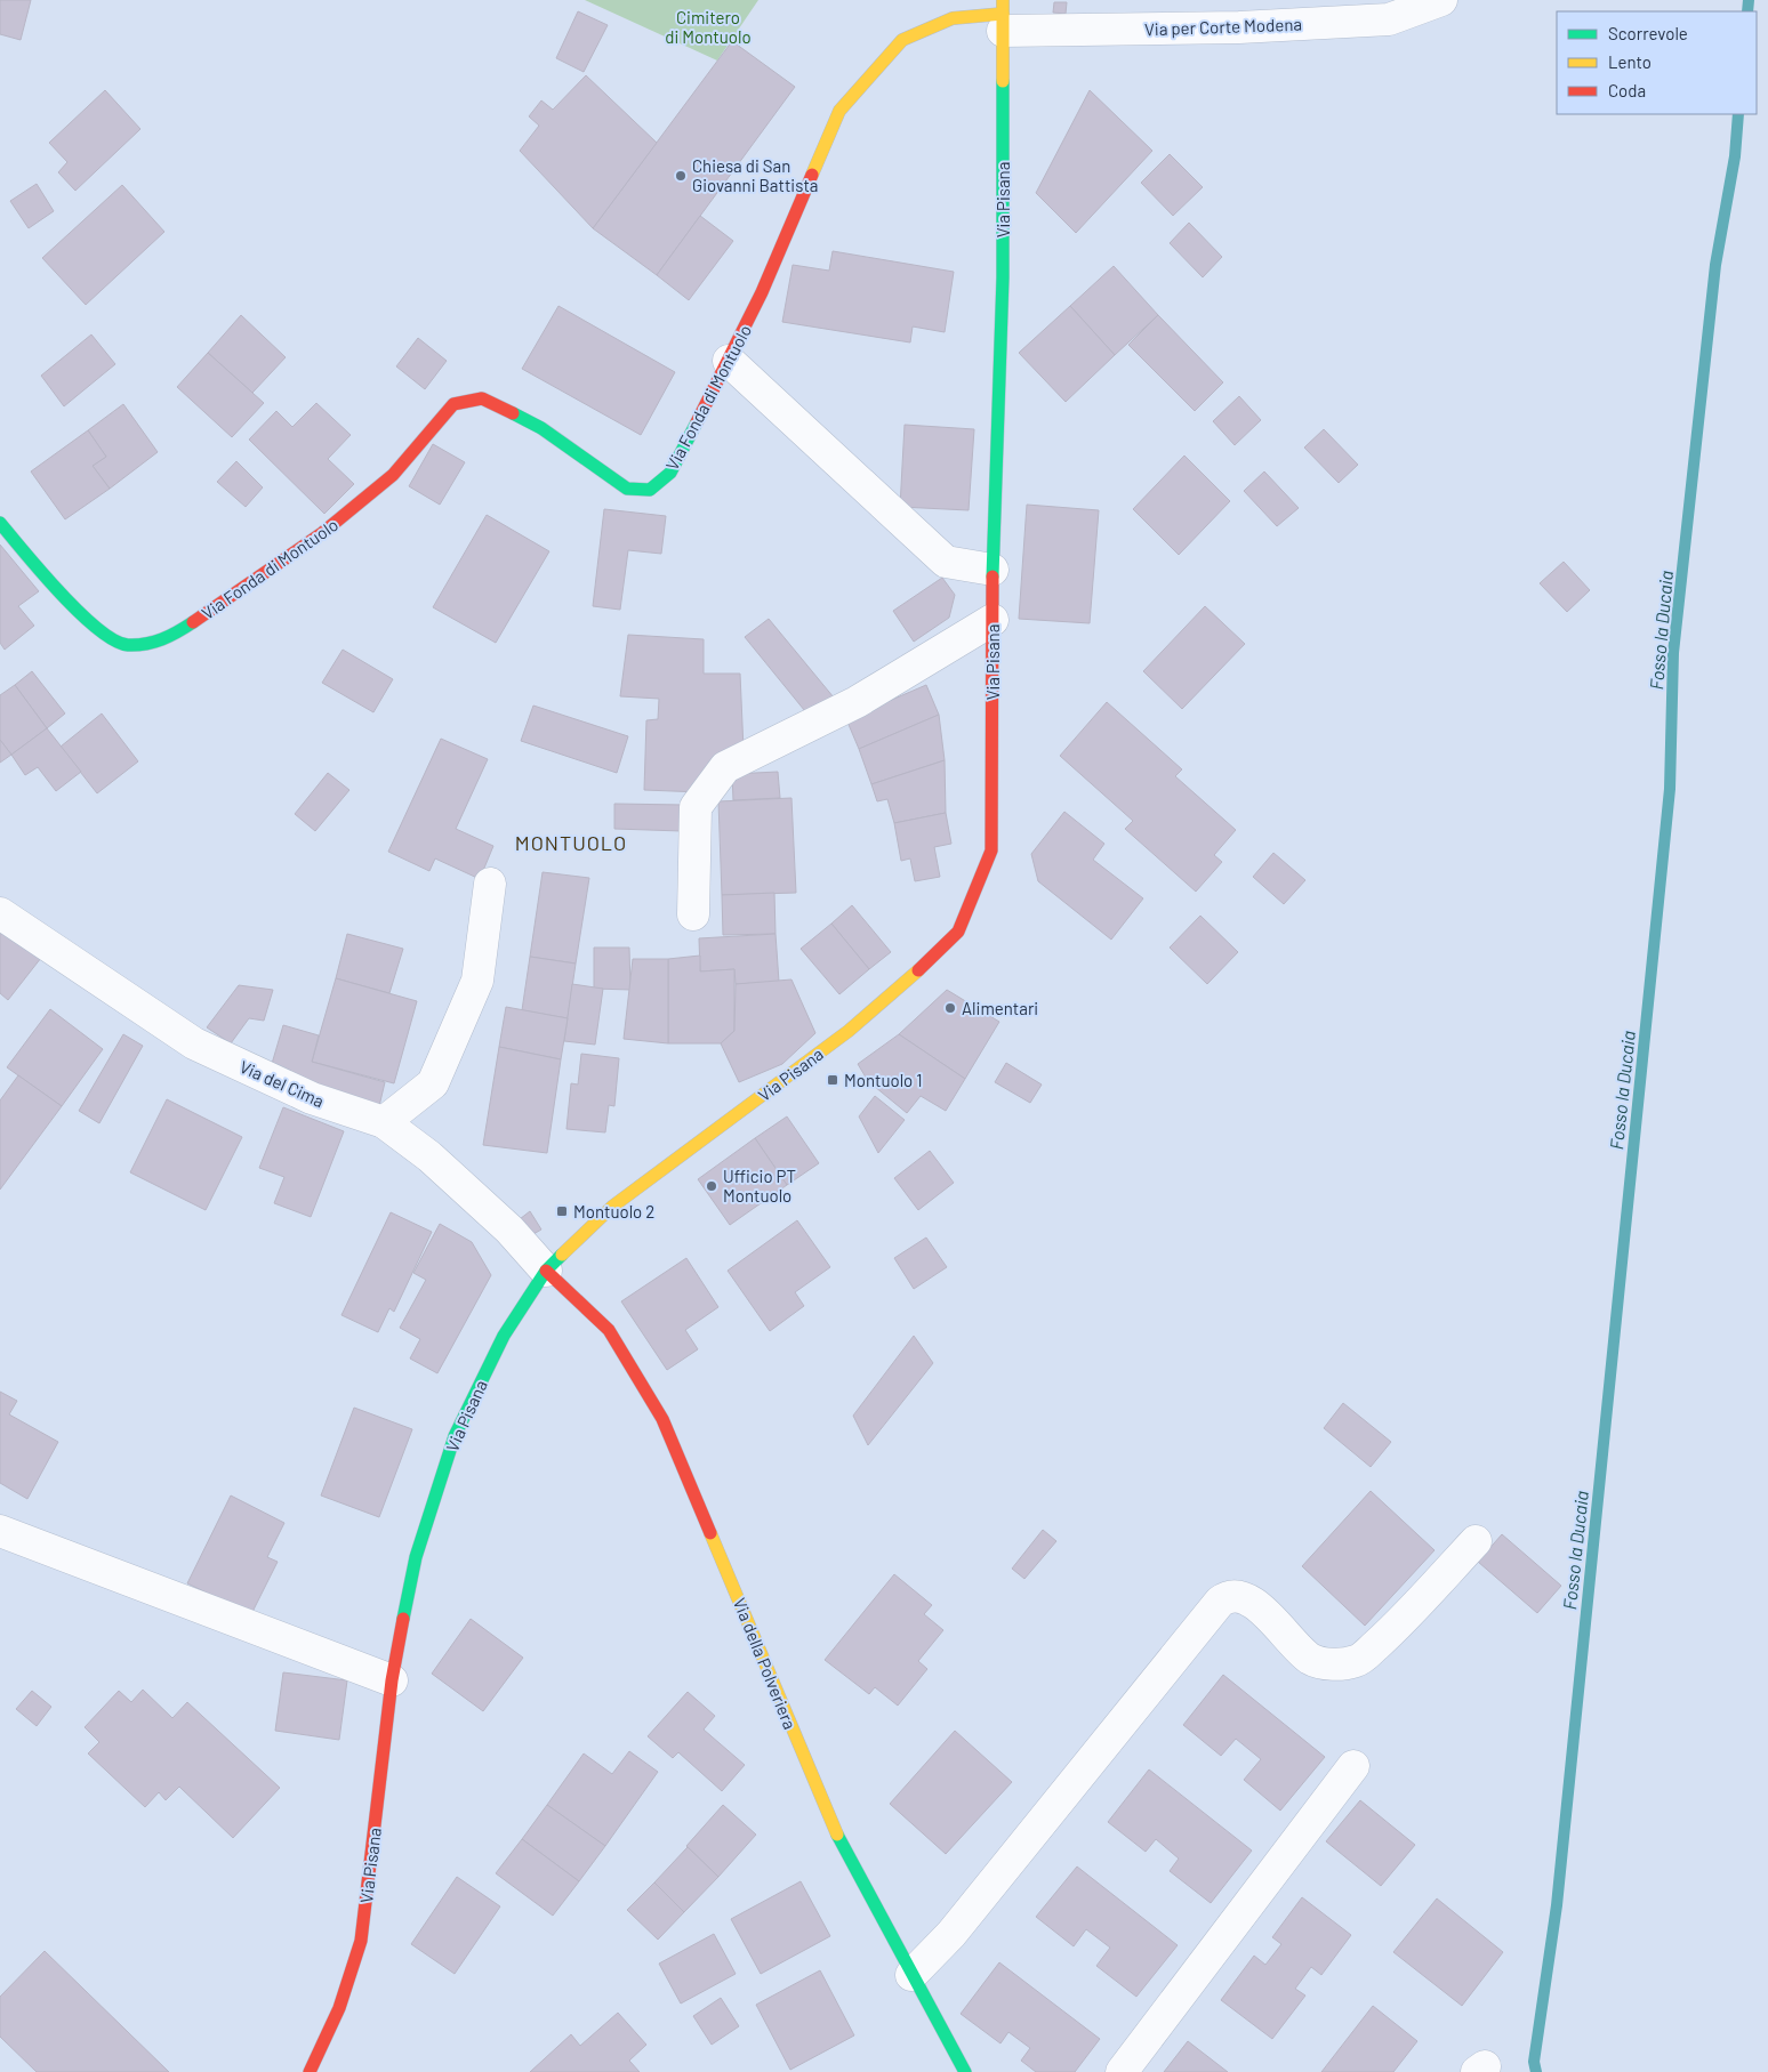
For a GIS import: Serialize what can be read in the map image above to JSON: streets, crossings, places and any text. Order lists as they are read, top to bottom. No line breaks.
{"streets":{"street":["Via per Corte Modena","Via Pisana","Via Fonda di Montuolo","Via del Cima","Via della Polveriera"]},"crossings":[["Via per Corte Modena","Via Pisana"],["Via per Corte Modena","Via Fonda di Montuolo"],["Via Pisana","Via Fonda di Montuolo"],["Via Pisana","Via del Cima"],["Via Pisana","Via della Polveriera"],["Via del Cima","Via della Polveriera"]],"districts":["MONTUOLO"],"water":["Fosso la Ducaia"],"parks":["Cimitero di Montuolo"],"places":{"other":["Chiesa di San Giovanni Battista","Alimentari","Ufficio PT Montuolo"],"transit":["Montuolo 1","Montuolo 2"]},"legend":["Scorrevole","Lento","Coda"]}
